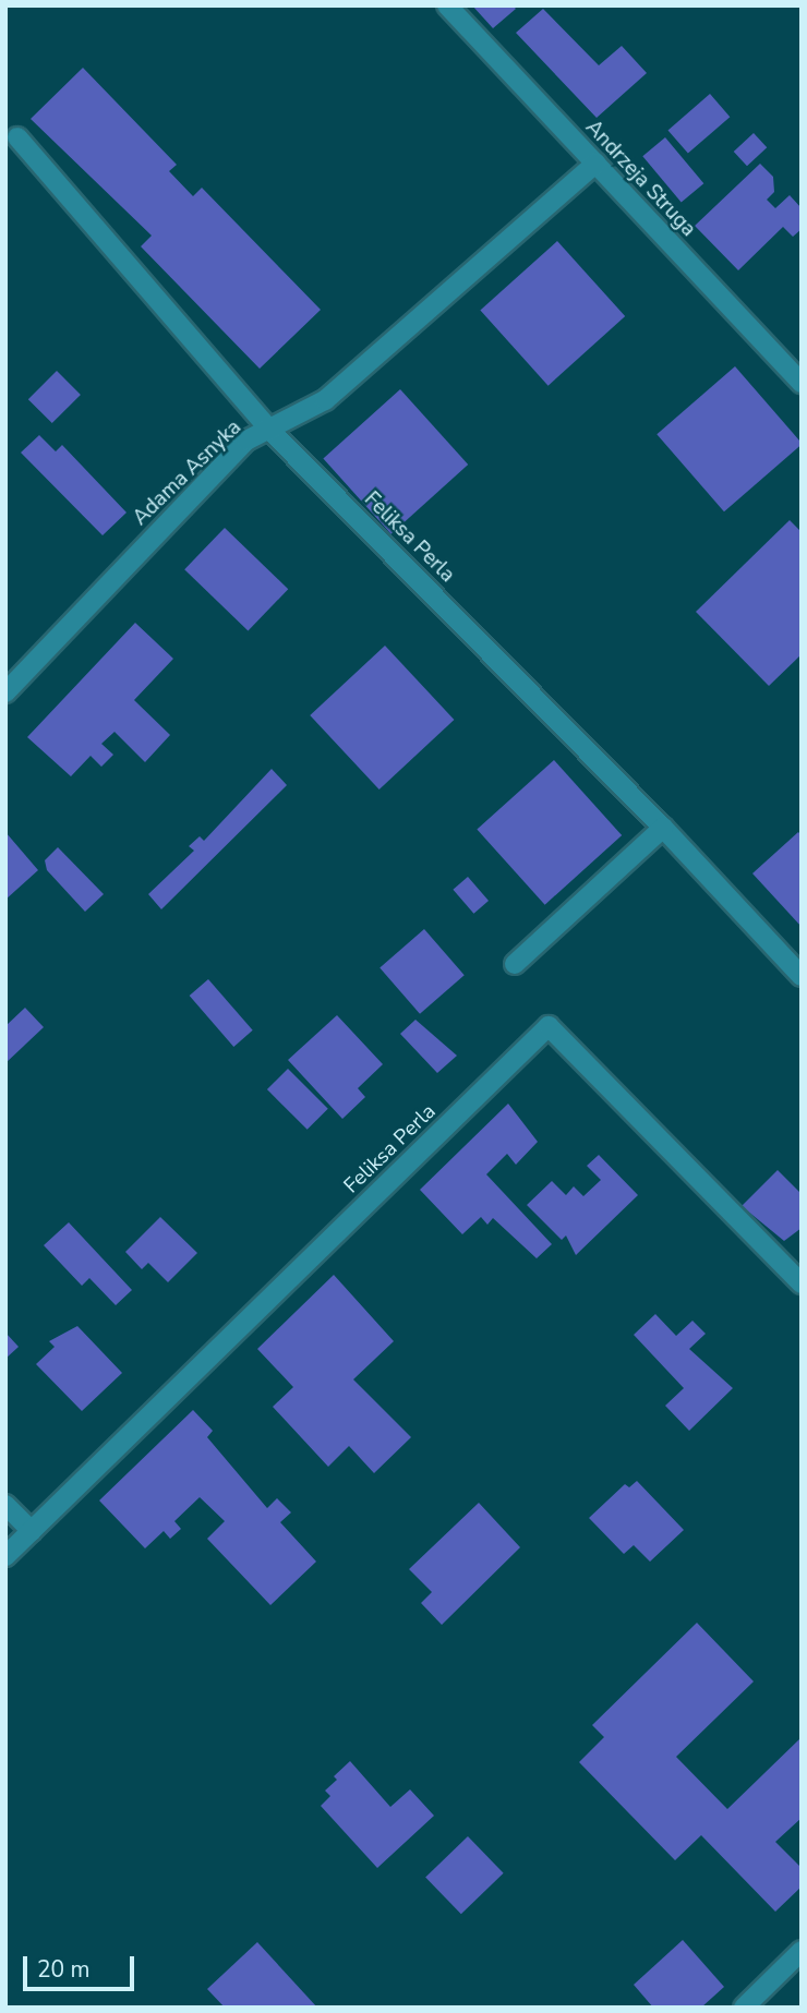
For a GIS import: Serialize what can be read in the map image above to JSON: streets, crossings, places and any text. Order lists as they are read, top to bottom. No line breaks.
{"streets":{"street":["Andrzeja Struga","Adama Asnyka","Feliksa Perla"]},"crossings":[["Andrzeja Struga","Adama Asnyka"],["Adama Asnyka","Feliksa Perla"]],"scale_bar":"20 m"}
